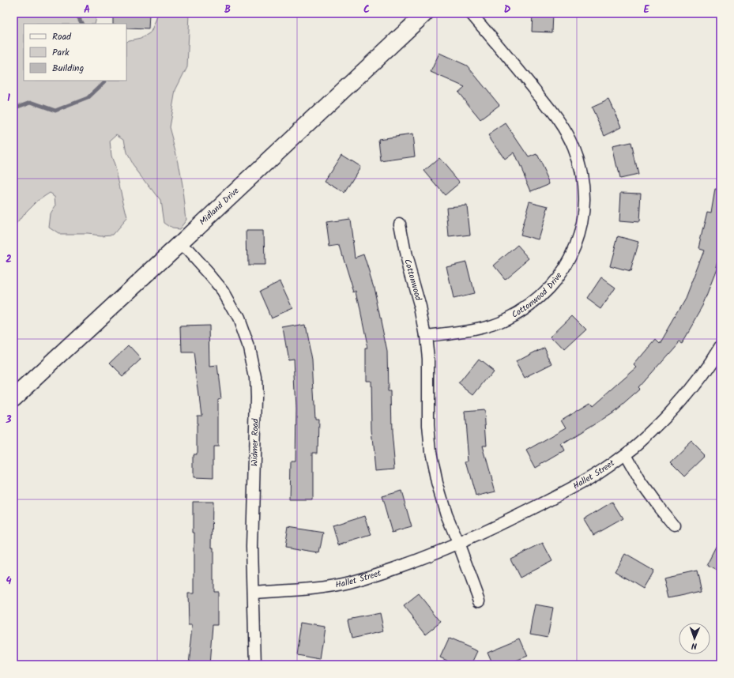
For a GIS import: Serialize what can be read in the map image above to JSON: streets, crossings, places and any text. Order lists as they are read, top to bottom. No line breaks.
{"streets":{"street":["Midland Drive","Cottonwood","Cottonwood Drive","Widmer Road","Hallet Street"]},"crossings":[["Midland Drive","Widmer Road"],["Cottonwood","Cottonwood Drive"],["Widmer Road","Hallet Street"]],"legend":["Road","Park","Building"],"north":"bottom","grid":{"columns":["A","B","C","D","E"],"rows":["1","2","3","4"]}}
